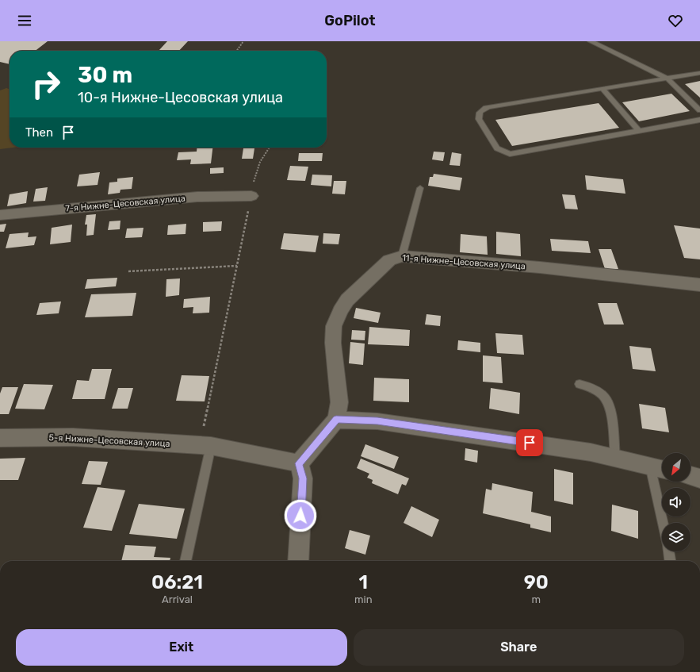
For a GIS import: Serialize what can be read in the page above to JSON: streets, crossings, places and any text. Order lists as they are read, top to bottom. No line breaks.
{"streets":{"street":["7-я Нижне-Цесовская улица","11-я Нижне-Цесовская улица","5-я Нижне-Цесовская улица"]},"north":"bottom left","page":{"header":"GoPilot","turn":["30 m","10-я Нижне-Цесовская улица"],"then":"Then","eta":["06:21","Arrival","1","min","90","m"],"buttons":["Exit","Share"]}}
